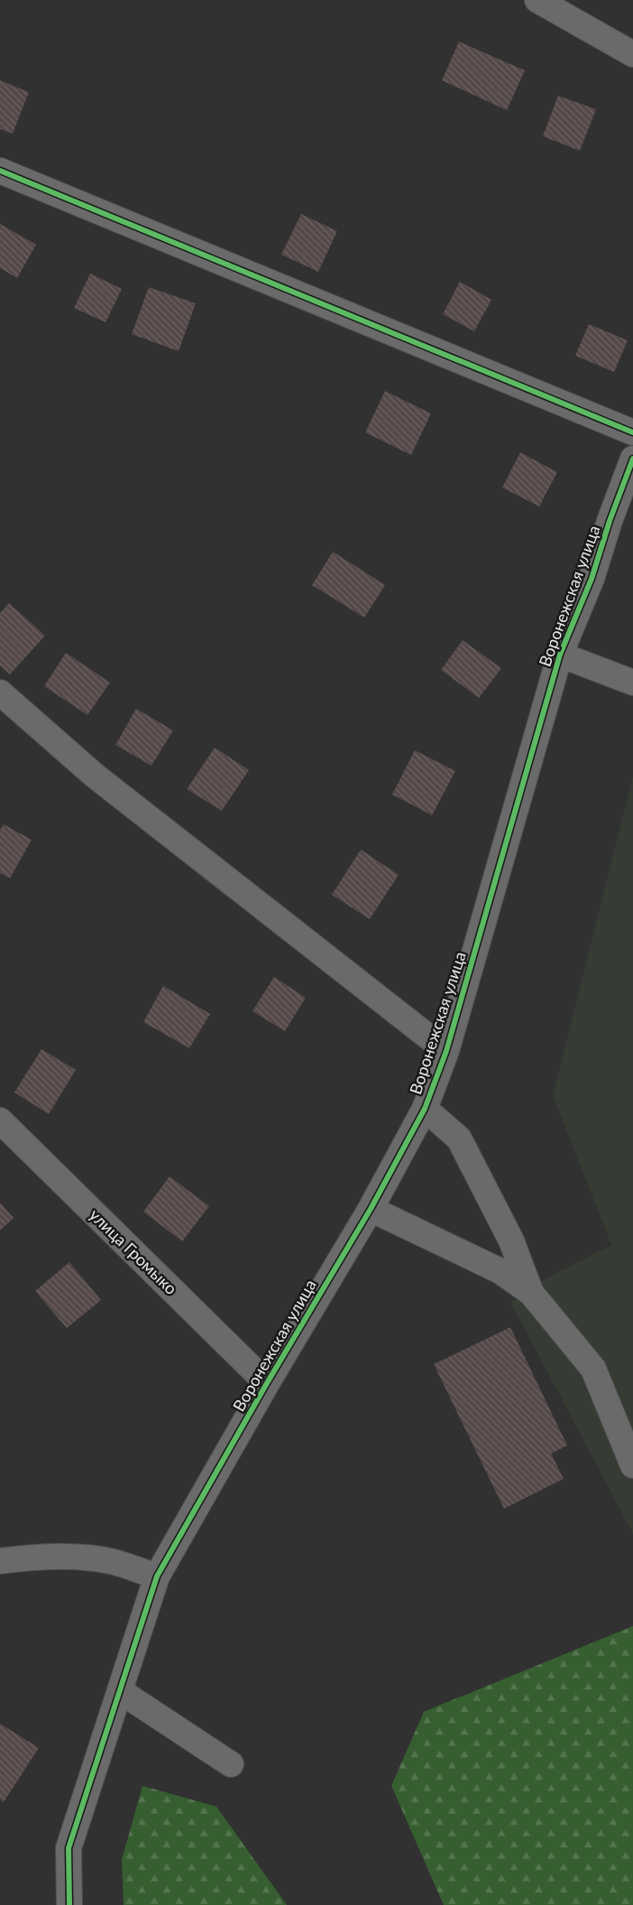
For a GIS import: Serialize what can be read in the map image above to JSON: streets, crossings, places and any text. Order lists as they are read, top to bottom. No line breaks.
{"streets":{"street":["Воронежская улица","улица Громыко"]},"crossings":[["Воронежская улица","улица Громыко"]]}
